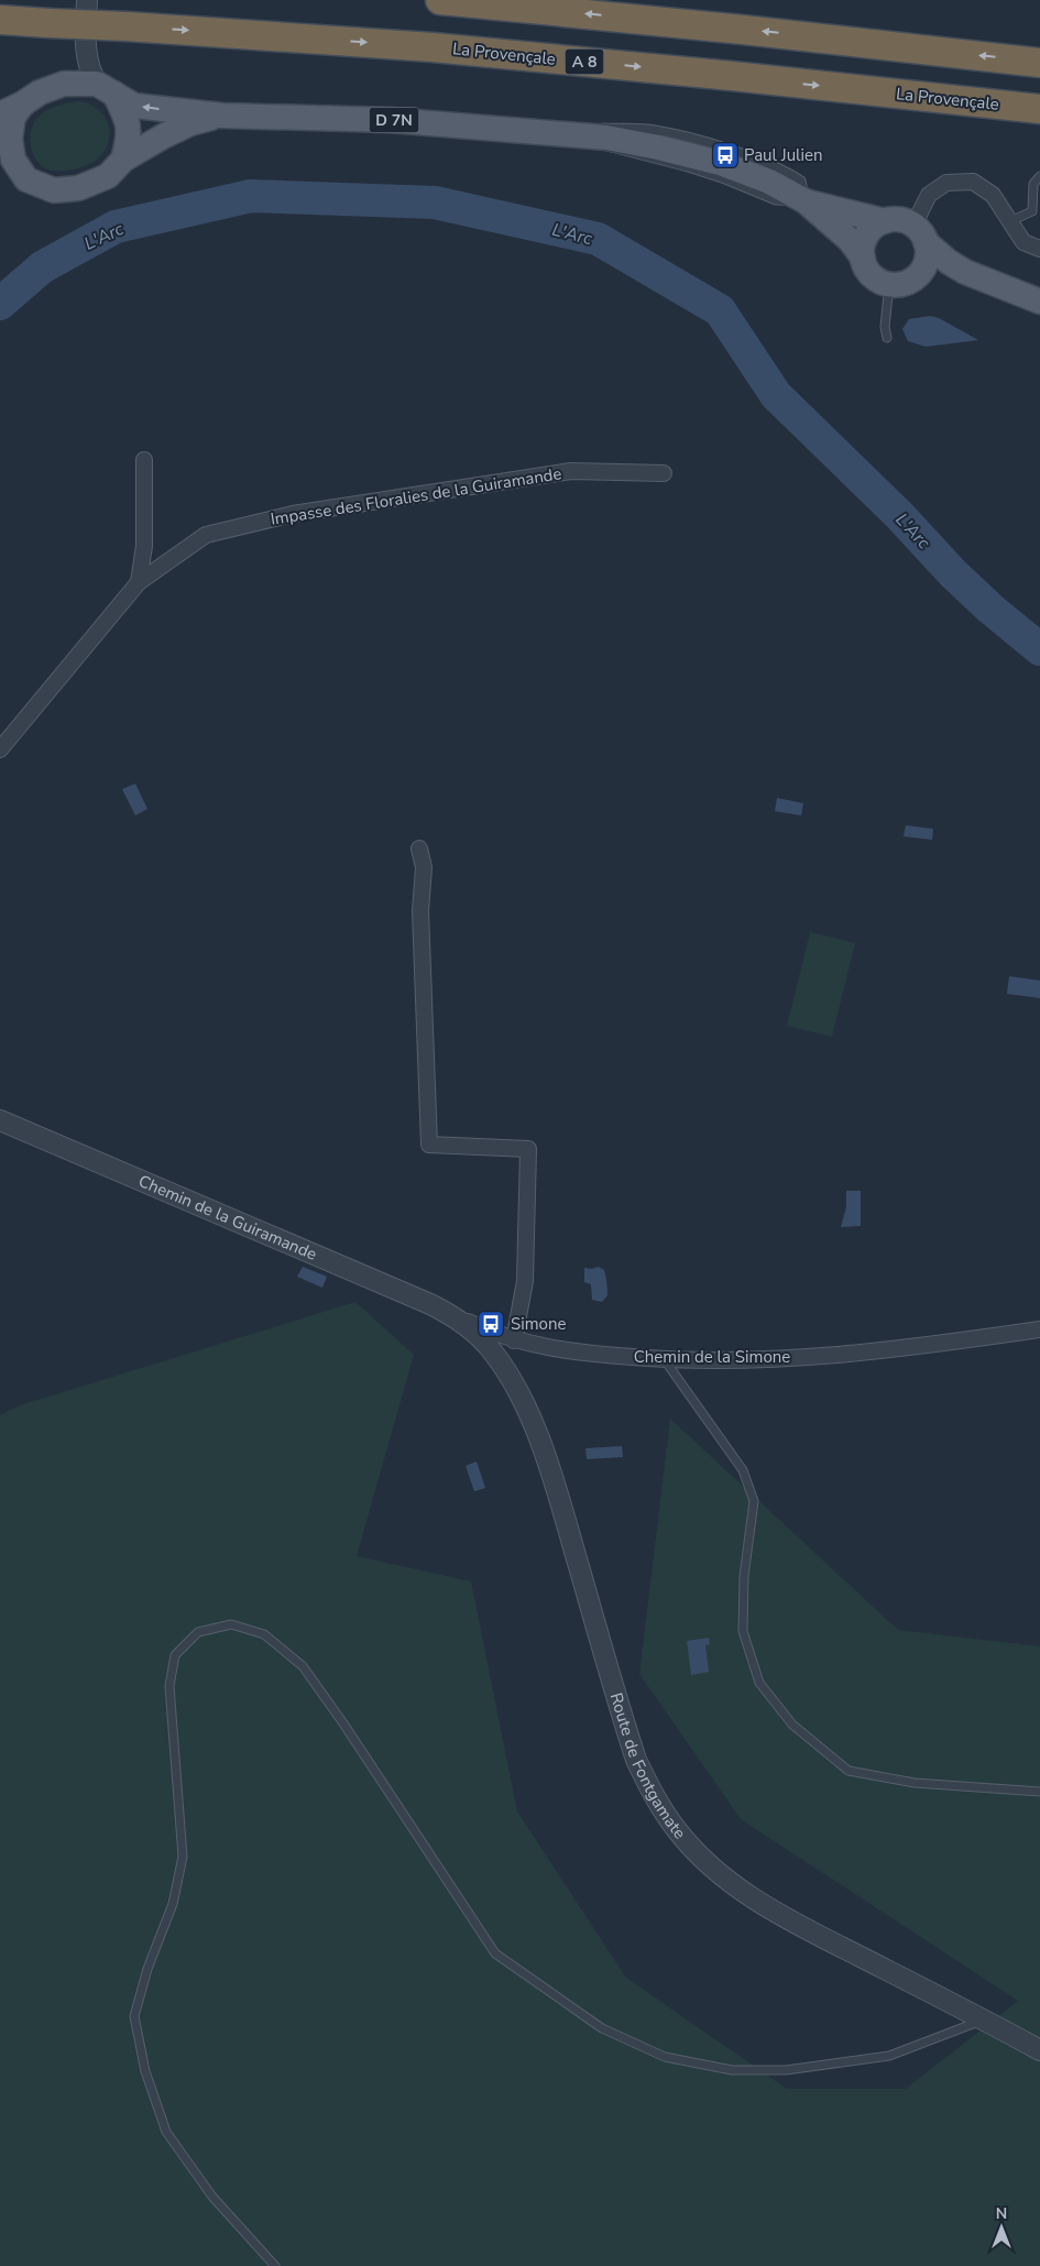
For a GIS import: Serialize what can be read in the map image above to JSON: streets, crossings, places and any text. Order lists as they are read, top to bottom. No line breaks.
{"streets":{"highway":["La Provençale","A 8"],"main road":["D 7N"],"street":["Impasse des Floralies de la Guiramande","Chemin de la Guiramande","Chemin de la Simone","Route de Fontgamate"]},"crossings":[["Chemin de la Guiramande","Chemin de la Simone"],["Chemin de la Guiramande","Route de Fontgamate"],["Chemin de la Simone","Route de Fontgamate"]],"water":["L'Arc"],"places":{"bus stop":["Paul Julien","Simone"]},"north":"top"}
